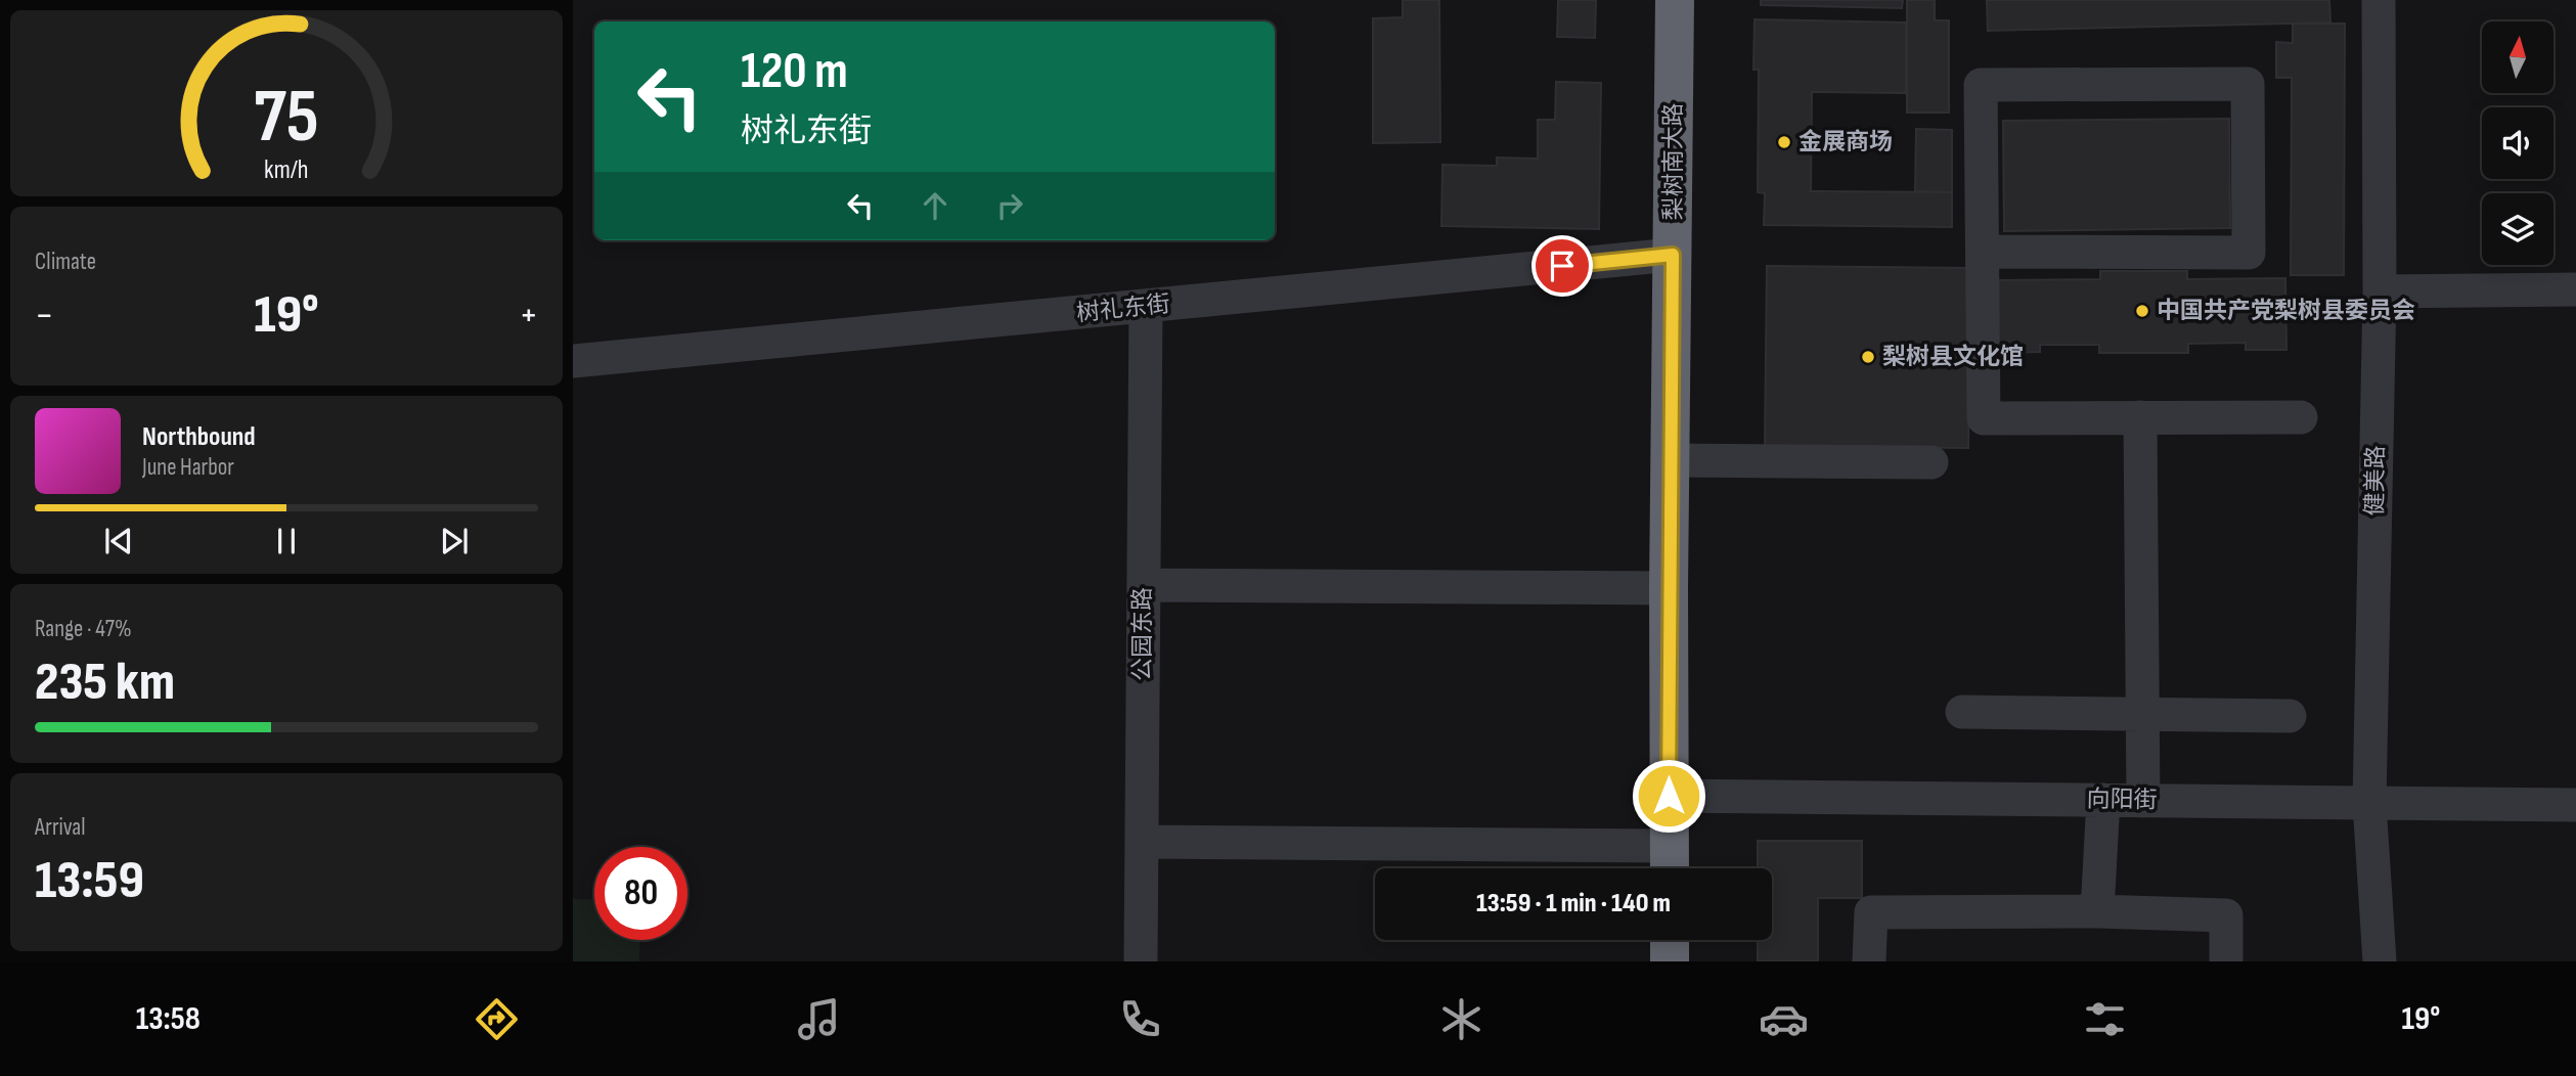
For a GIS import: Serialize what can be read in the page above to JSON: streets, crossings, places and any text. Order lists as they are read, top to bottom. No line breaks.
{"streets":{"highway":["梨树南大路"],"street":["树礼东街","健美路","公园东路","向阳街"]},"crossings":[["梨树南大路","树礼东街"],["梨树南大路","向阳街"],["树礼东街","公园东路"],["健美路","向阳街"]],"places":["金展商场","中国共产党梨树县委员会","梨树县文化馆"],"north":"top","page":{"turn":["120 m","树礼东街"],"tile":["Climate",["Range · 47%","235 km"],["Arrival","13:59"]],"heat":["−","19°","+"],"song":["Northbound","June Harbor"],"limit":"80","trip":"13:59 · 1 min · 140 m","tabs":["13:58","19°"],"gauge":["75","km/h"]}}
